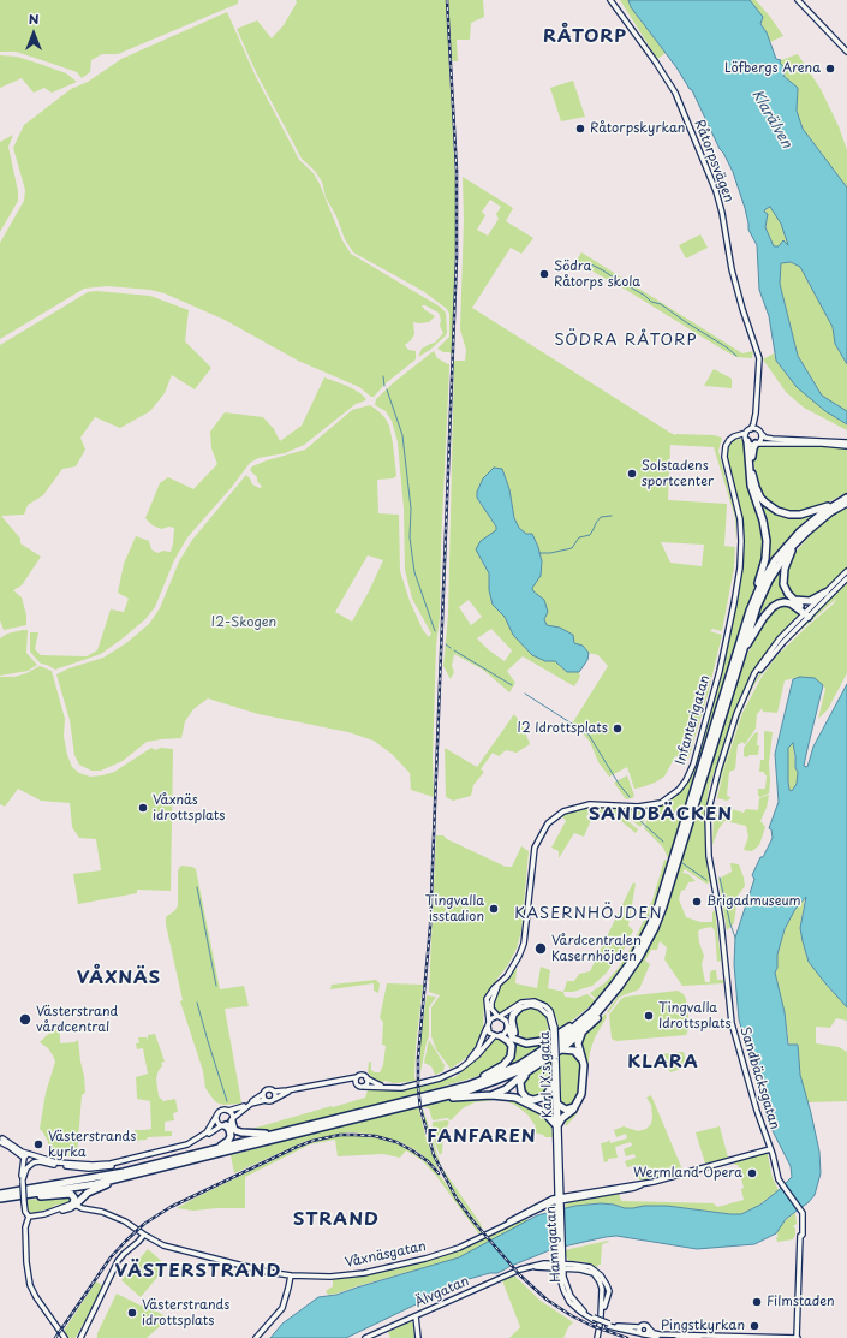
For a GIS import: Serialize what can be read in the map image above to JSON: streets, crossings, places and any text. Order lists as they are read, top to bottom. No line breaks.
{"streets":{"street":["Råtorpsvägen","Infanterigatan","Karl IX:s gata","Sandbäcksgatan","Hamngatan","Våxnäsgatan","Älvgatan"]},"crossings":[["Infanterigatan","Karl IX:s gata"],["Karl IX:s gata","Hamngatan"],["Karl IX:s gata","Våxnäsgatan"],["Sandbäcksgatan","Hamngatan"],["Sandbäcksgatan","Våxnäsgatan"],["Hamngatan","Våxnäsgatan"],["Hamngatan","Älvgatan"]],"districts":["RÅTORP","SÖDRA RÅTORP","SANDBÄCKEN","KASERNHÖJDEN","VÅXNÄS","KLARA","FANFAREN","STRAND","VÄSTERSTRAND"],"water":["Klarälven"],"parks":["I2-Skogen"],"places":["Löfbergs Arena","Råtorpskyrkan","Södra Råtorps skola","Solstadens sportcenter","I2 Idrottsplats","Våxnäs idrottsplats","Brigadmuseum","Tingvalla isstadion","Vårdcentralen Kasernhöjden","Tingvalla Idrottsplats","Västerstrand vårdcentral","Västerstrands kyrka","Wermland Opera","Filmstaden","Västerstrands idrottsplats","Pingstkyrkan"],"north":"top"}
